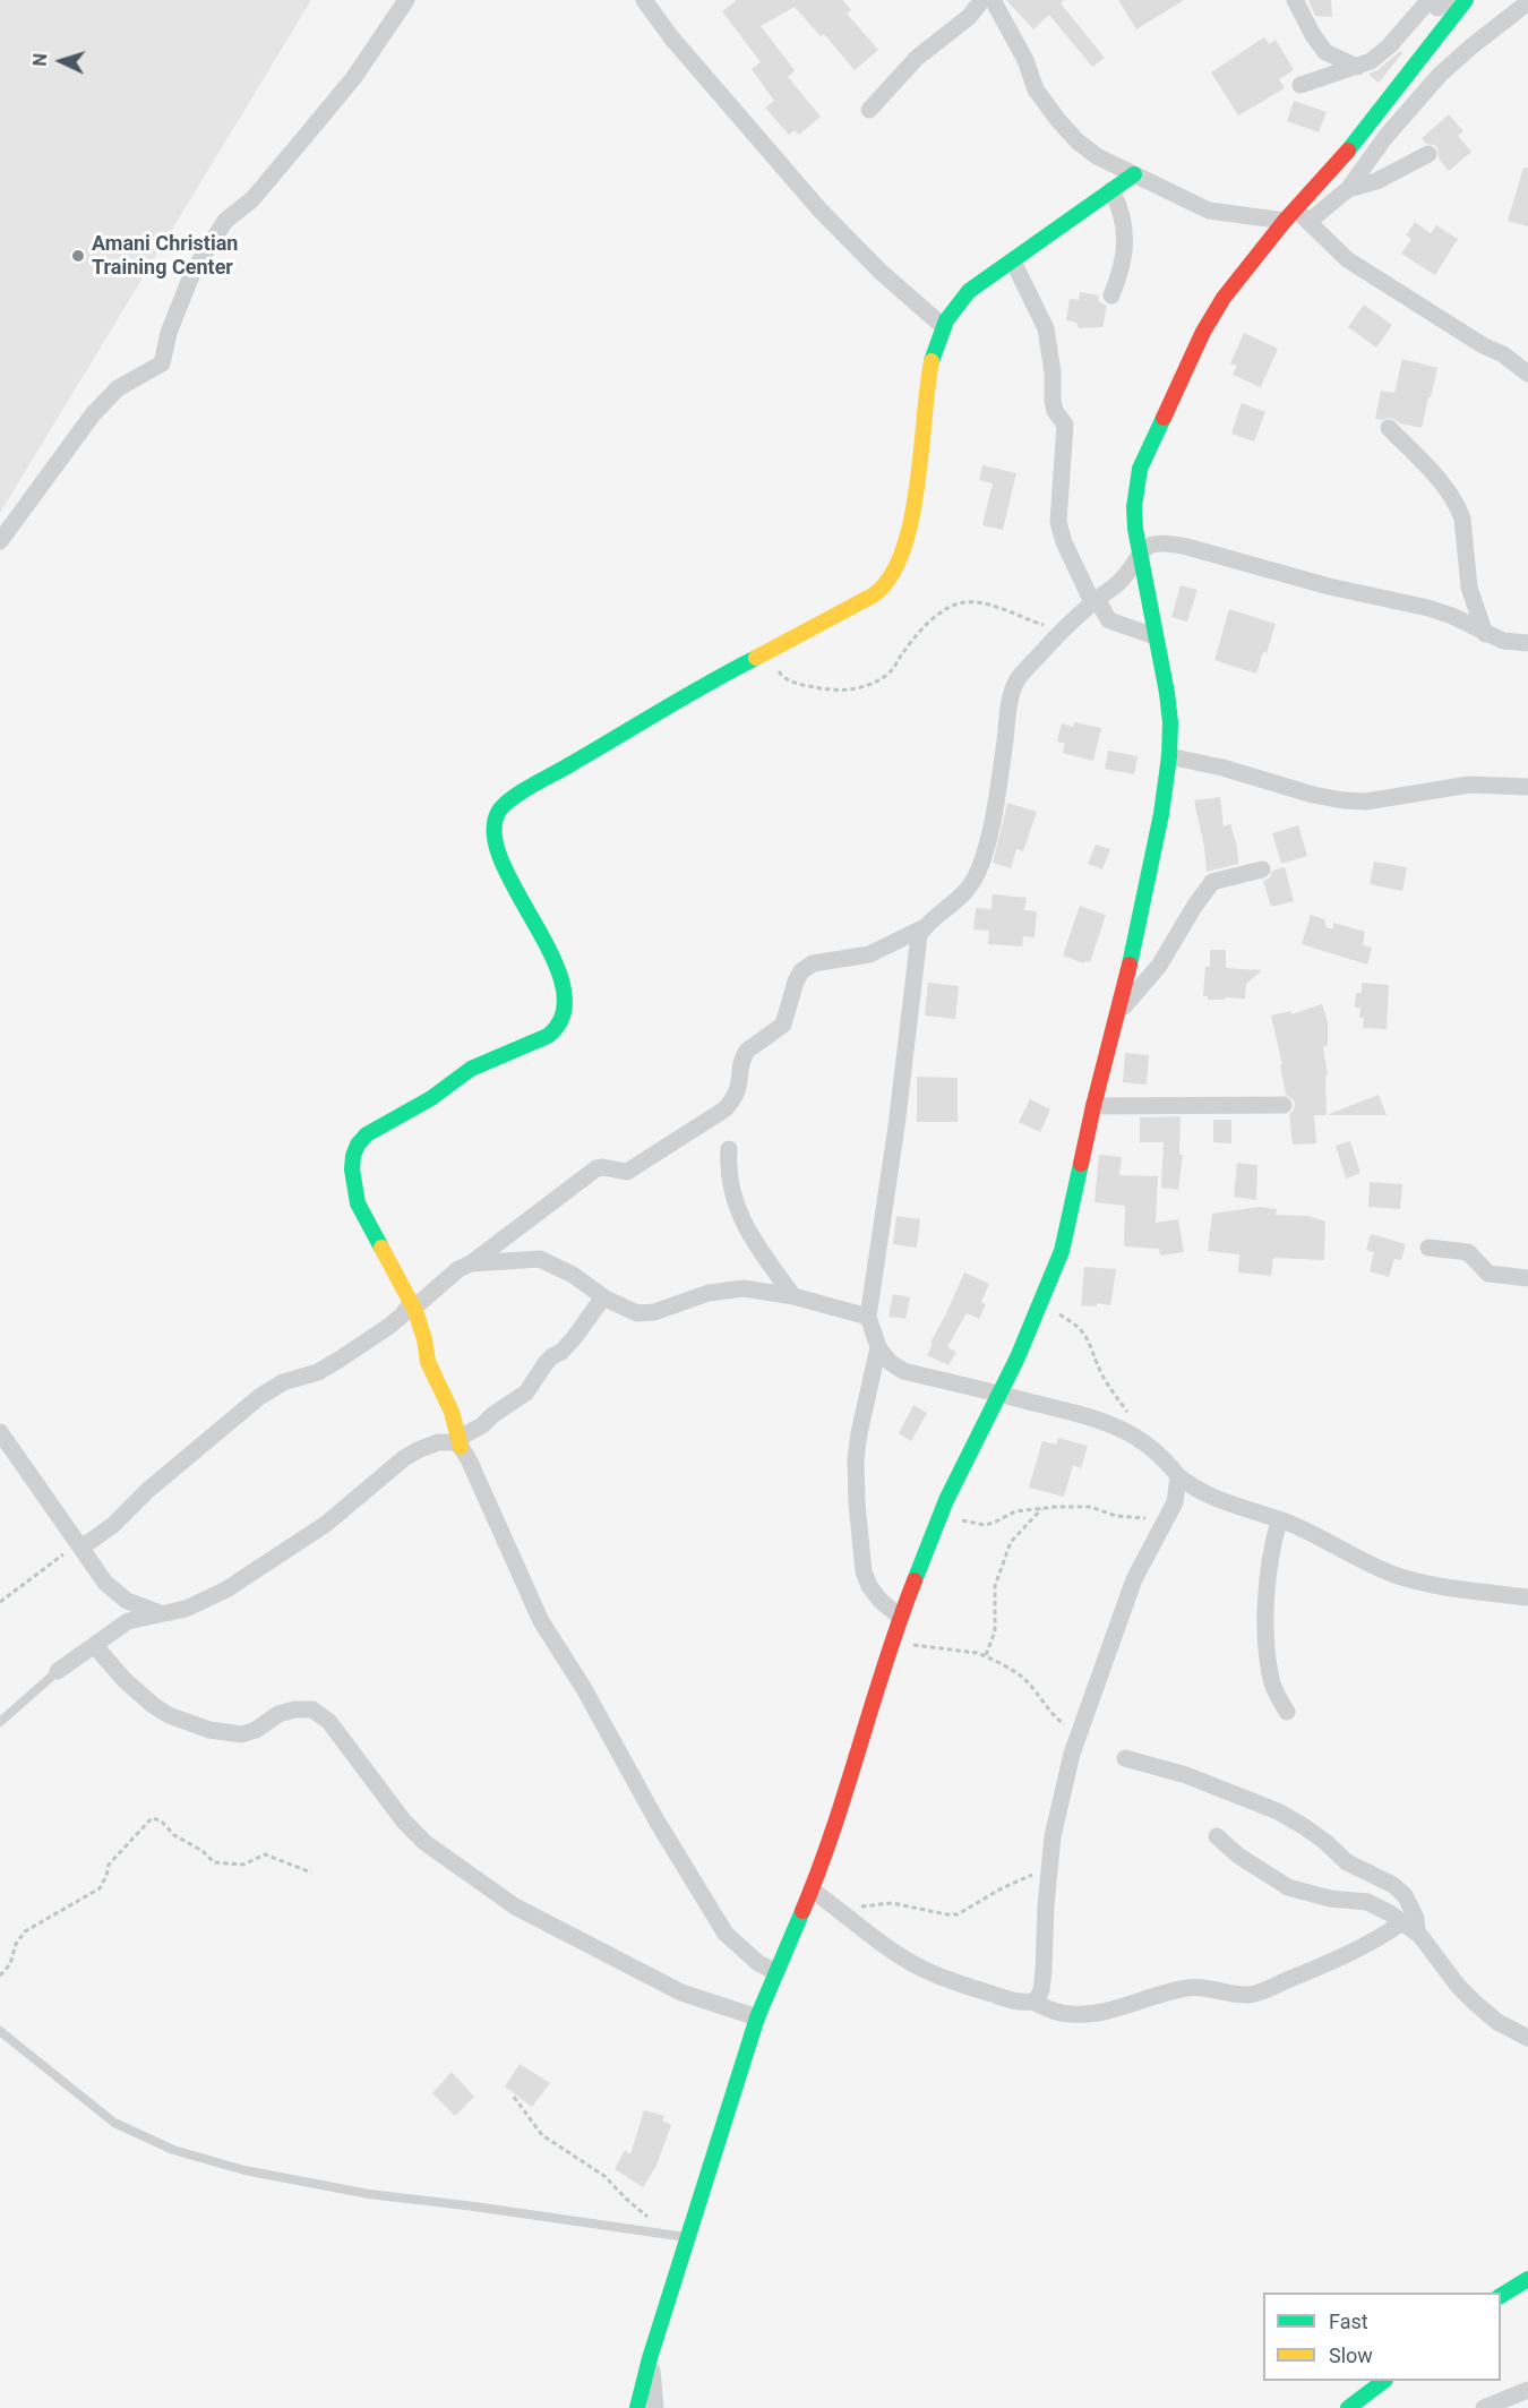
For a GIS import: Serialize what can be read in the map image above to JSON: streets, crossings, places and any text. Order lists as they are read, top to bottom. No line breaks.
{"places":["Amani Christian Training Center"],"legend":["Fast","Slow"],"north":"left"}
